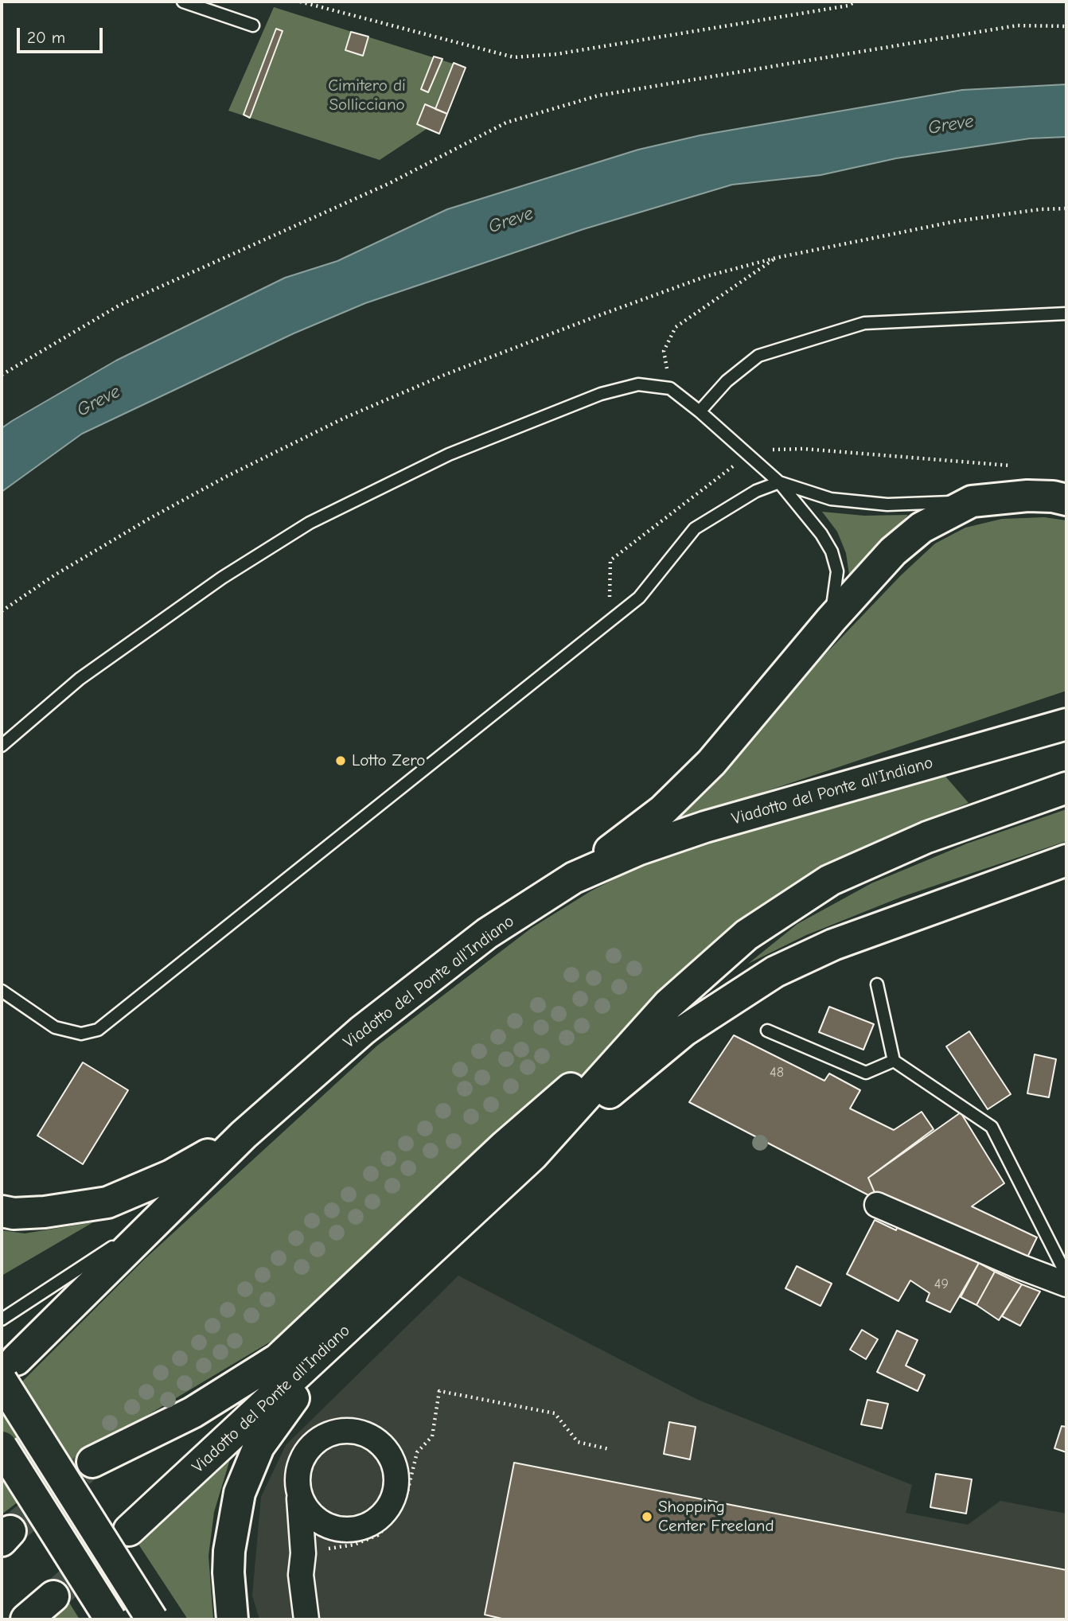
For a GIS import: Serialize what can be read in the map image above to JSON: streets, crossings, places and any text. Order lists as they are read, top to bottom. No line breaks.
{"streets":{"highway":["Viadotto del Ponte all'Indiano"]},"water":["Greve"],"parks":["Cimitero di Sollicciano"],"places":["Lotto Zero","Shopping Center Freeland"],"house_numbers":["48","49"],"scale_bar":"20 m"}
